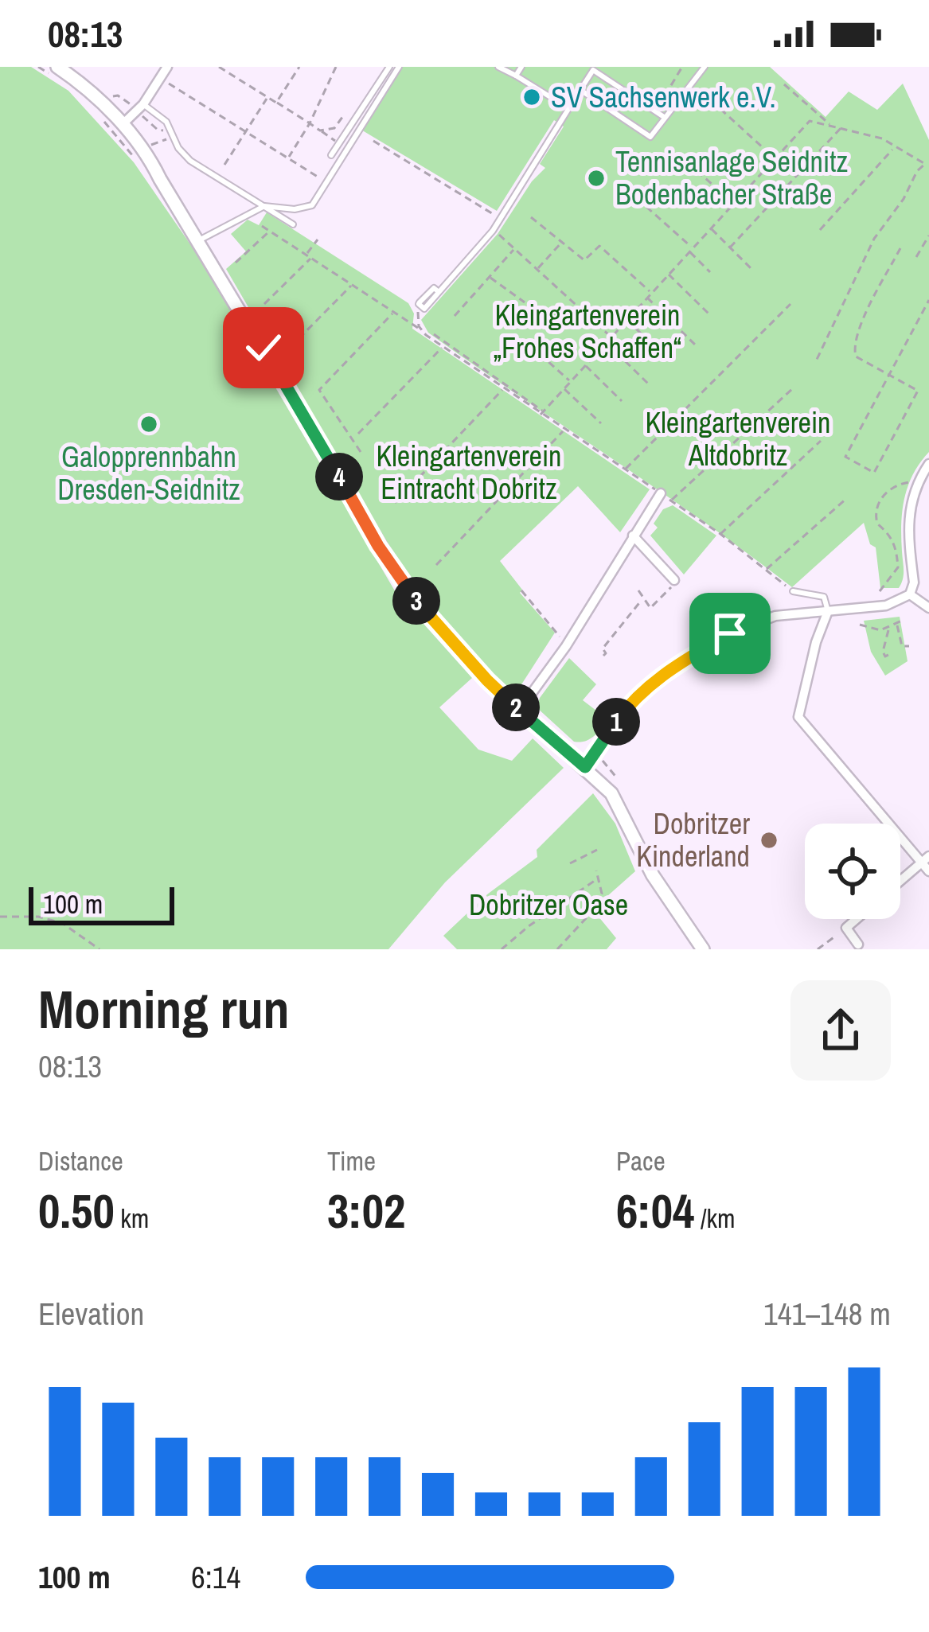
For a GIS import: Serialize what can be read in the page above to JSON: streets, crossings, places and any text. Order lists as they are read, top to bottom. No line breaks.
{"parks":["Kleingartenverein „Frohes Schaffen“","Kleingartenverein Altdobritz","Kleingartenverein Eintracht Dobritz","Dobritzer Oase"],"places":["SV Sachsenwerk e.V.","Tennisanlage Seidnitz Bodenbacher Straße","Galopprennbahn Dresden-Seidnitz","Dobritzer Kinderland"],"scale_bar":"100 m","page":{"status":"08:13","pins":["4","3","2","1"],"scale":"100 m","heading":["Morning run","08:13"],"stats":[["Distance","0.50 km"],["Time","3:02"],["Pace","6:04 /km"]],"chart":["Elevation","141–148 m"],"list":[{"name":"100 m","note":"6:14"}]}}
